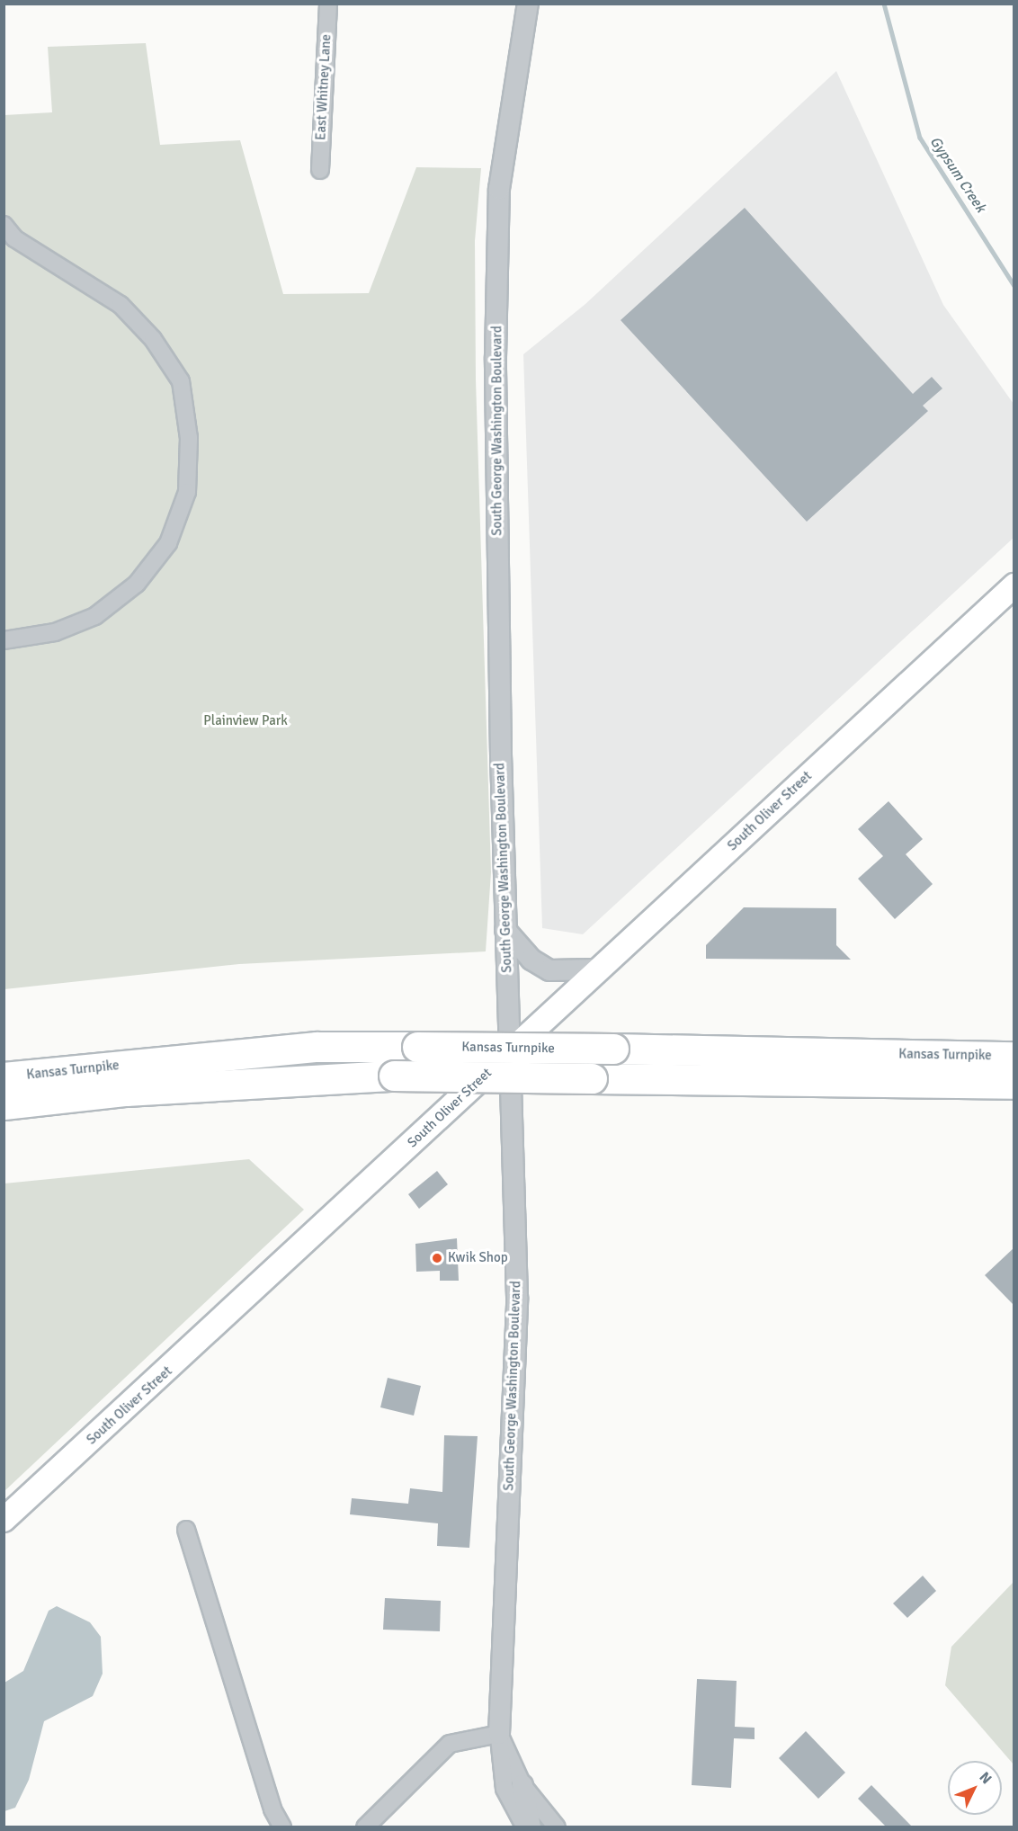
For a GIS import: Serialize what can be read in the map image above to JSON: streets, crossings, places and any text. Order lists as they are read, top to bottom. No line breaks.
{"streets":{"highway":["Kansas Turnpike"],"main road":["South Oliver Street"],"street":["East Whitney Lane","South George Washington Boulevard"]},"crossings":[["South George Washington Boulevard","South Oliver Street"]],"water":["Gypsum Creek"],"parks":["Plainview Park"],"places":["Kwik Shop"],"north":"top right"}
